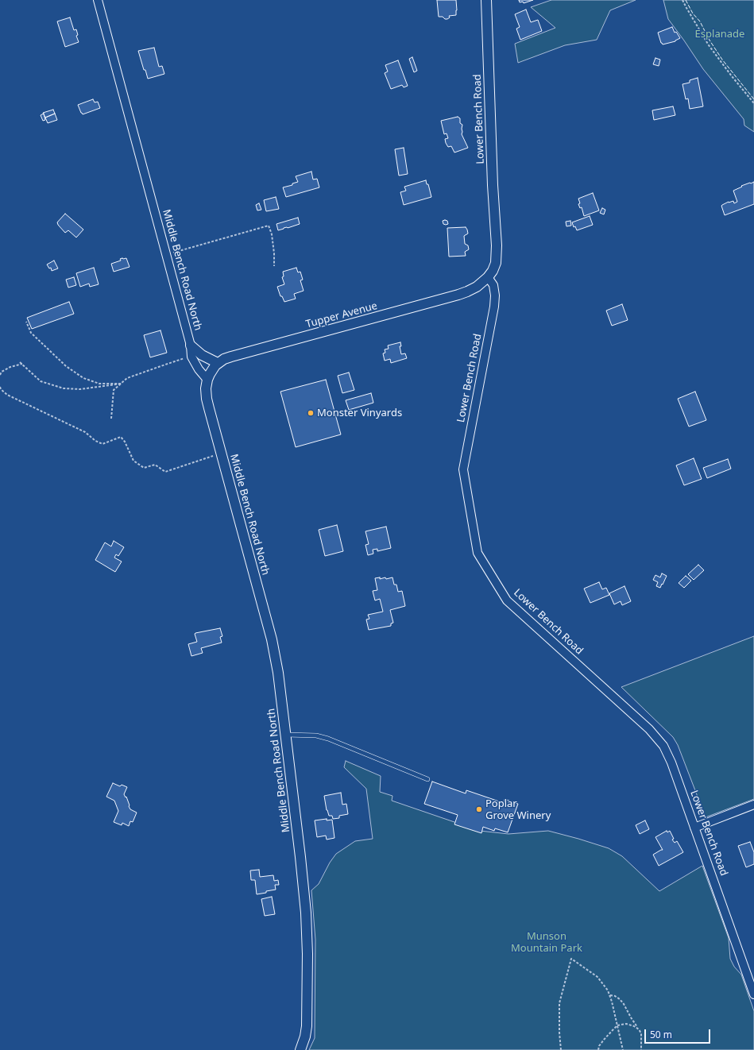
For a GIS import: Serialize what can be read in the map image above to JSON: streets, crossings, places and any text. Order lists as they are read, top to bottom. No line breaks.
{"streets":{"street":["Lower Bench Road","Middle Bench Road North","Tupper Avenue"]},"crossings":[["Lower Bench Road","Tupper Avenue"]],"parks":["Esplanade","Munson Mountain Park"],"places":["Monster Vinyards","Poplar Grove Winery"],"scale_bar":"50 m"}
